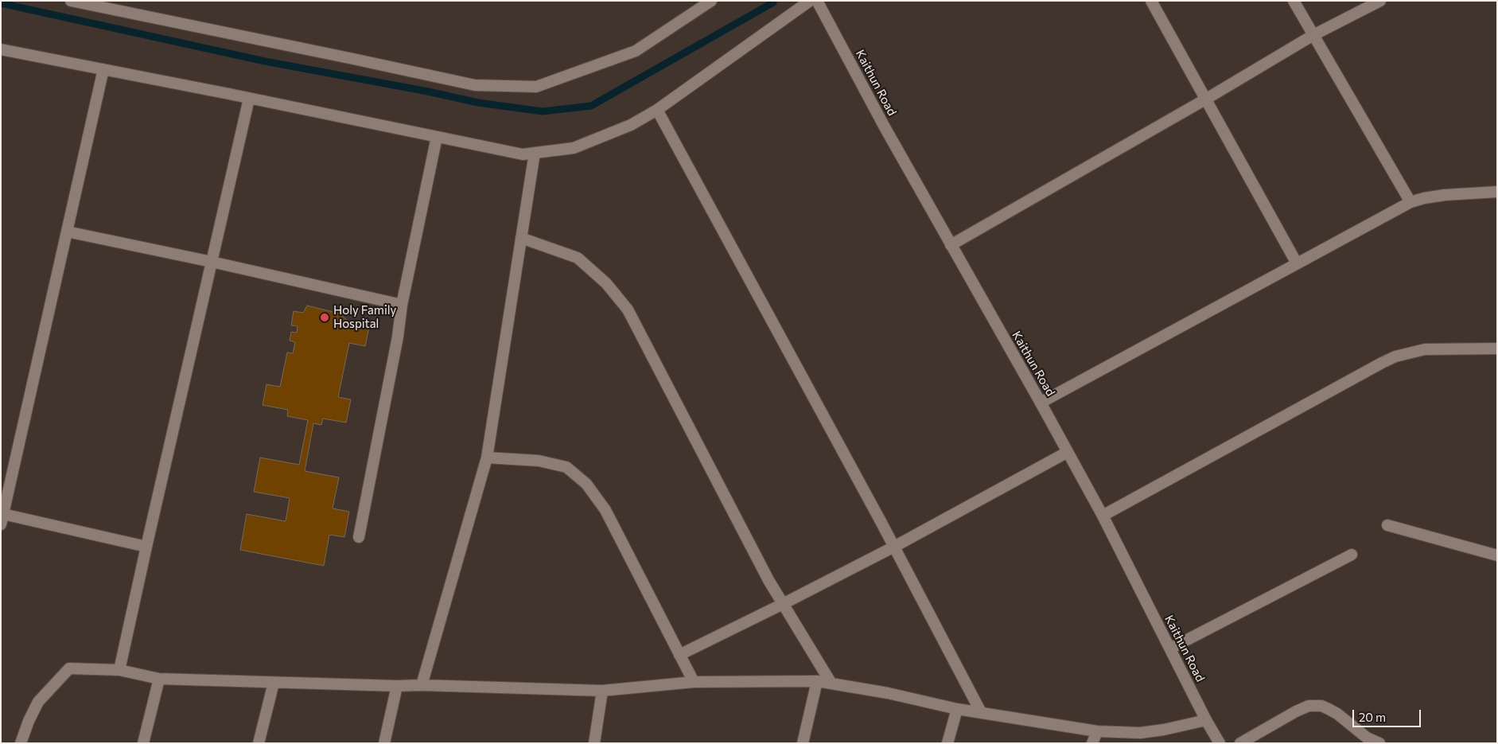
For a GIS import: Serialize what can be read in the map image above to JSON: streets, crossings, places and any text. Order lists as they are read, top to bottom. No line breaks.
{"streets":{"street":["Kaithun Road"]},"places":["Holy Family Hospital"],"scale_bar":"20 m"}
